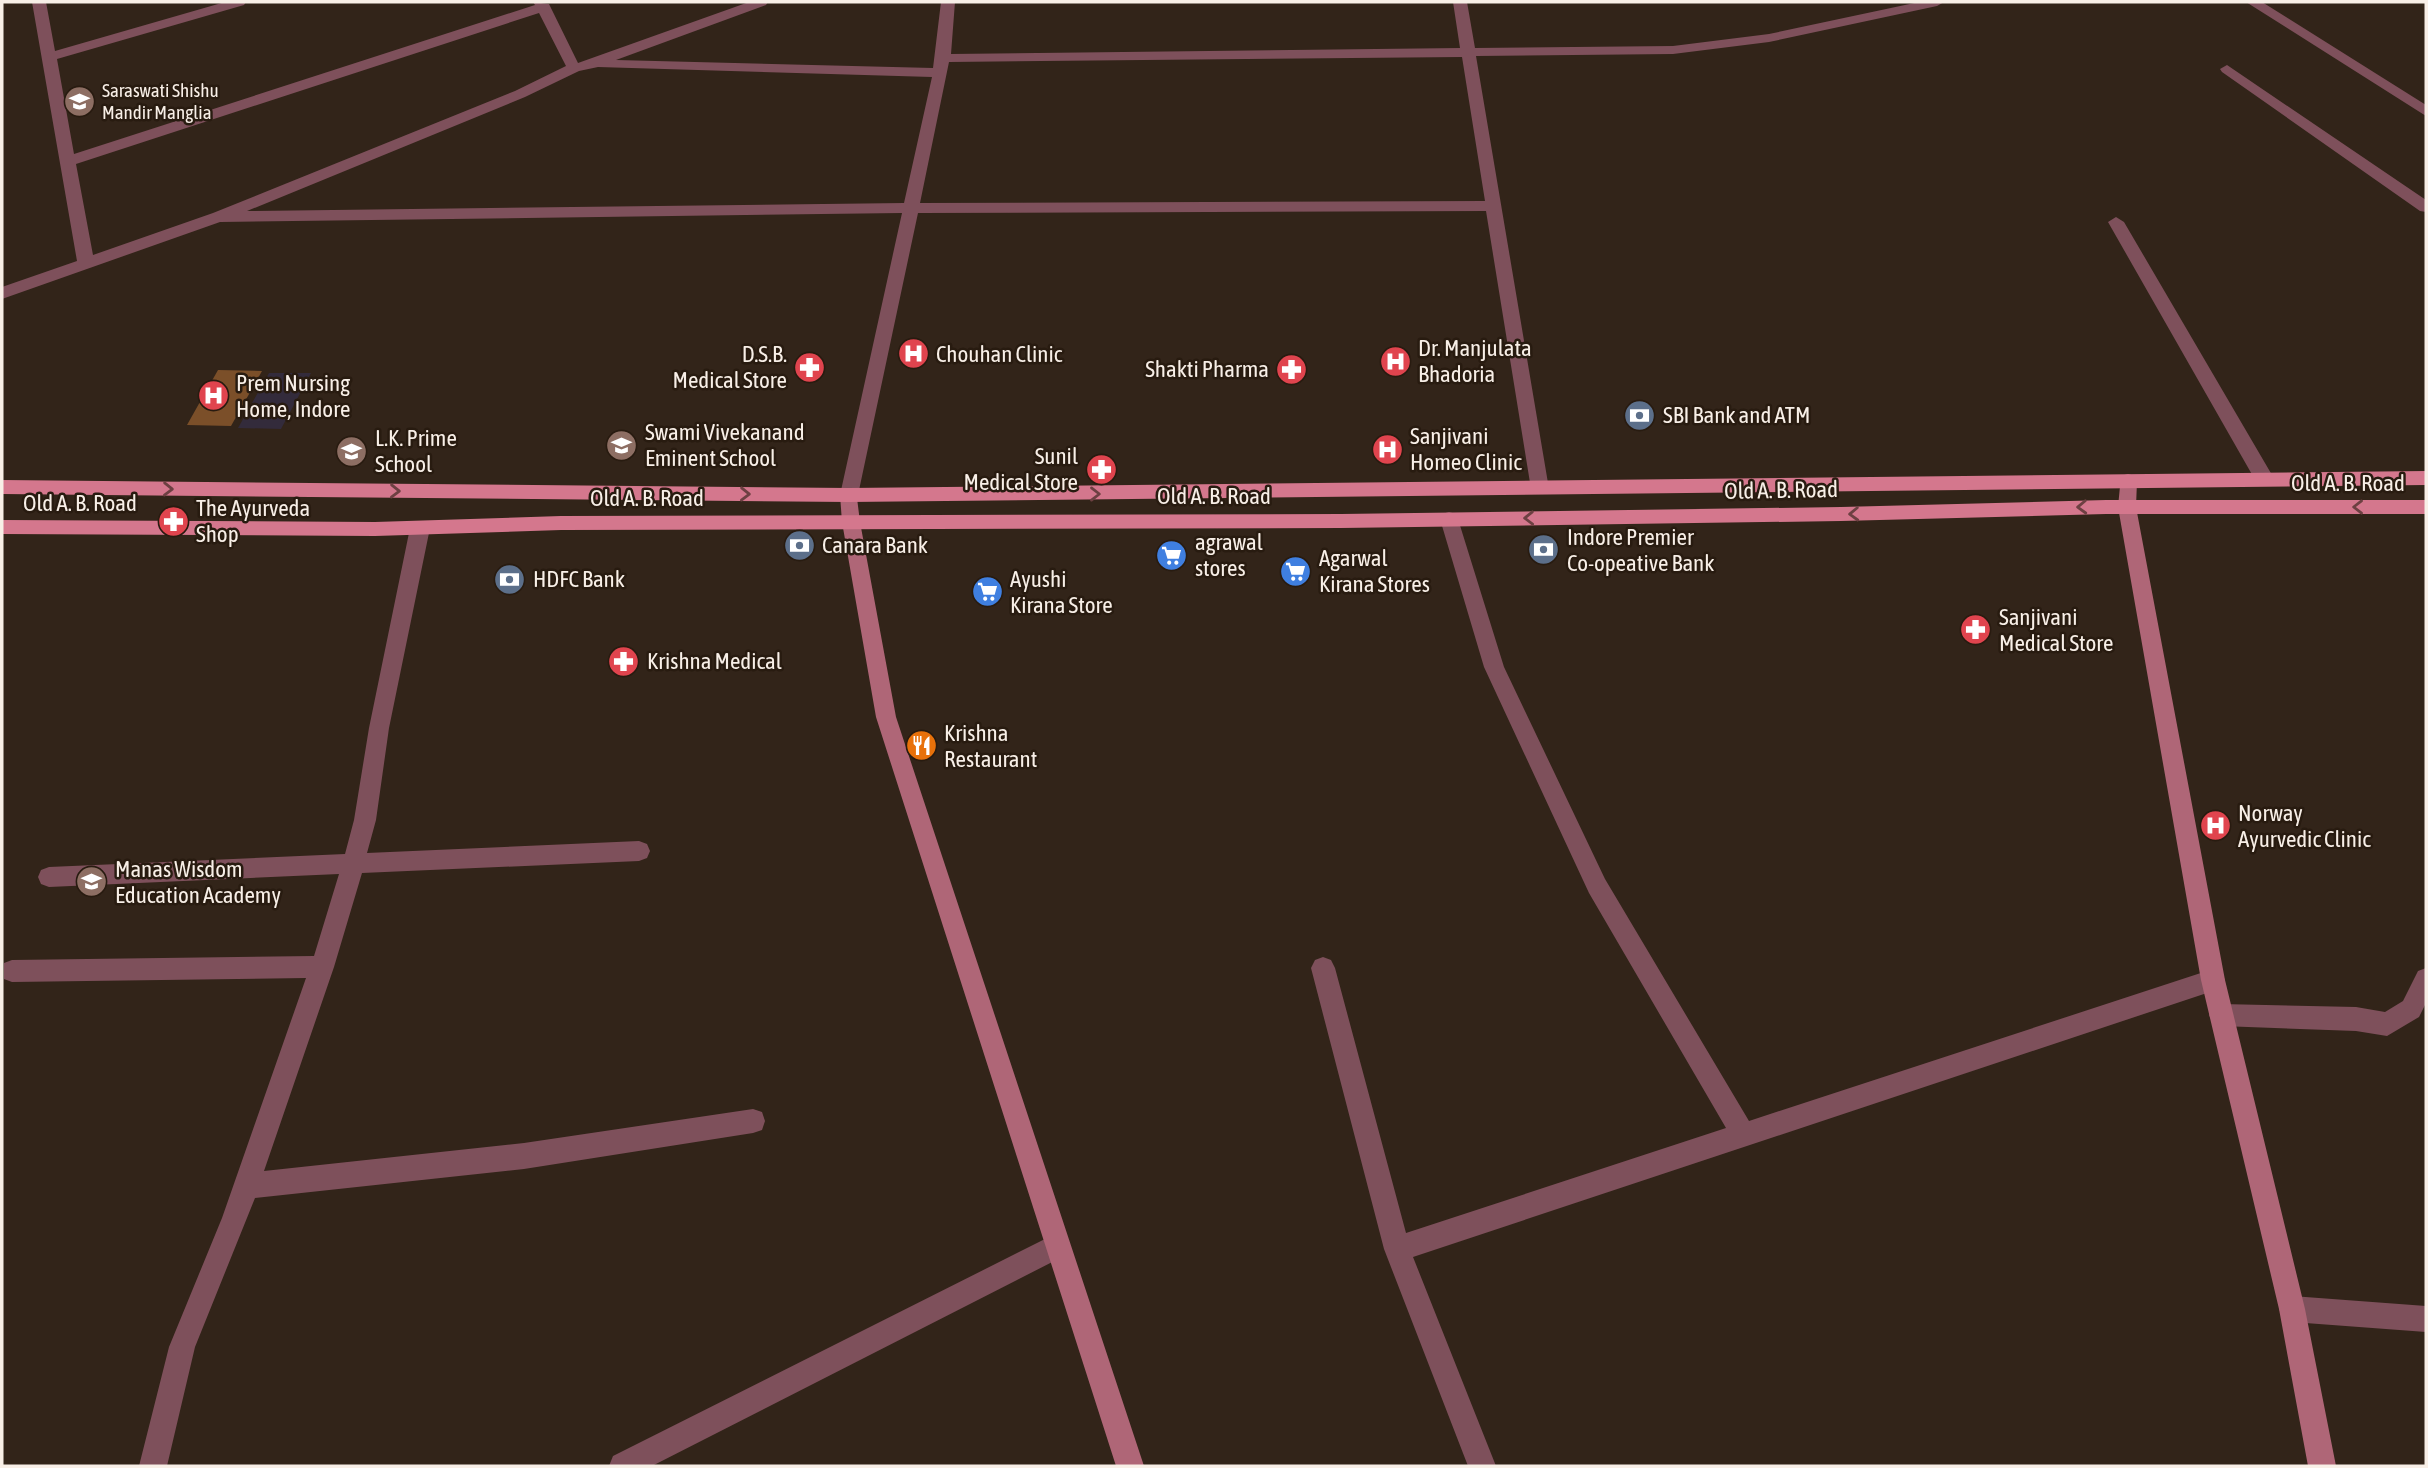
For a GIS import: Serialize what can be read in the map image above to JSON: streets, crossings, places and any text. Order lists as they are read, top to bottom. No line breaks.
{"streets":{"main road":["Old A. B. Road"]},"places":{"school or university":["Saraswati Shishu Mandir Manglia","Swami Vivekanand Eminent School","L.K. Prime School","Manas Wisdom Education Academy"],"hospital":["Chouhan Clinic","Dr. Manjulata Bhadoria","Prem Nursing Home, Indore","Sanjivani Homeo Clinic","Norway Ayurvedic Clinic"],"pharmacy":["D.S.B. Medical Store","Shakti Pharma","Sunil Medical Store","The Ayurveda Shop","Sanjivani Medical Store","Krishna Medical"],"bank":["SBI Bank and ATM","Canara Bank","Indore Premier Co-opeative Bank","HDFC Bank"],"supermarket":["agrawal stores","Agarwal Kirana Stores","Ayushi Kirana Store"],"restaurant":["Krishna Restaurant"]}}
